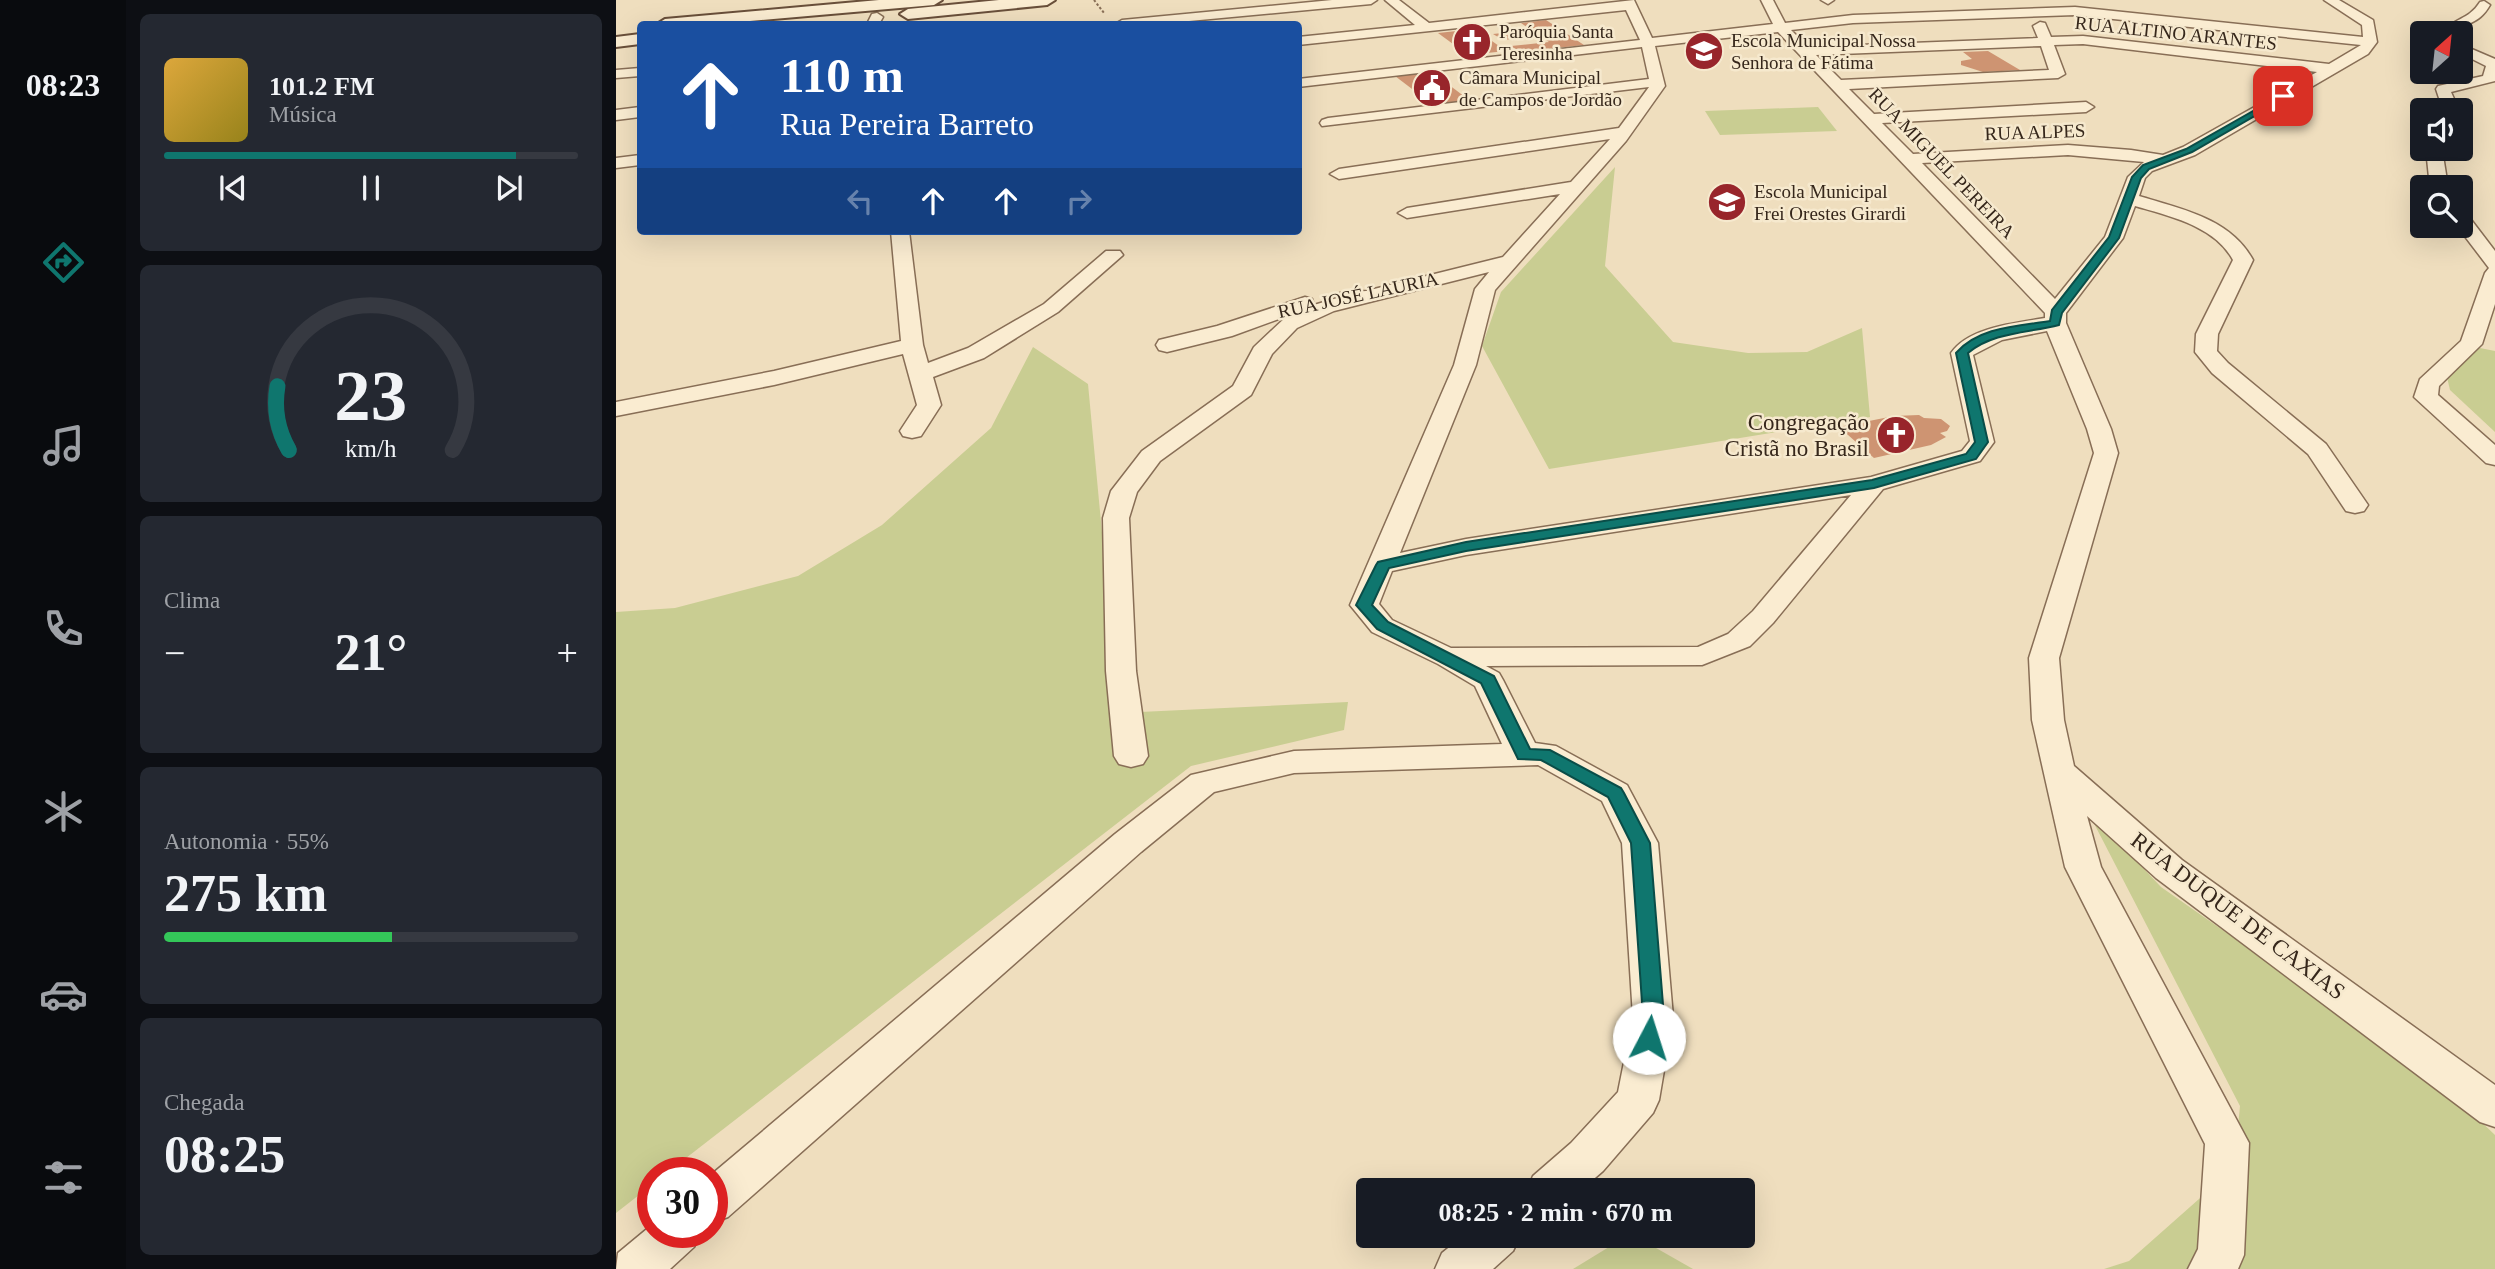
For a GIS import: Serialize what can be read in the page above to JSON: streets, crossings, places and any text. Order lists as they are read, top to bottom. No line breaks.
{"streets":{"street":["RUA ALTINO ARANTES","RUA ALPES","RUA MIGUEL PEREIRA","RUA JOSÉ LAURIA","RUA DUQUE DE CAXIAS"]},"crossings":[["RUA ALTINO ARANTES","RUA MIGUEL PEREIRA"],["RUA ALPES","RUA MIGUEL PEREIRA"]],"places":{"church":["Paróquia Santa Teresinha","Congregação Cristã no Brasil"],"school or university":["Escola Municipal Nossa Senhora de Fátima","Escola Municipal Frei Orestes Girardi"],"public building":["Câmara Municipal de Campos de Jordão"]},"north":"top right","page":{"tabs":"08:23","turn":["110 m","Rua Pereira Barreto"],"song":["101.2 FM","Música"],"tile":["Clima",["Autonomia · 55%","275 km"],["Chegada","08:25"]],"heat":["−","21°","+"],"limit":"30","trip":"08:25 · 2 min · 670 m","gauge":["23","km/h"]}}
